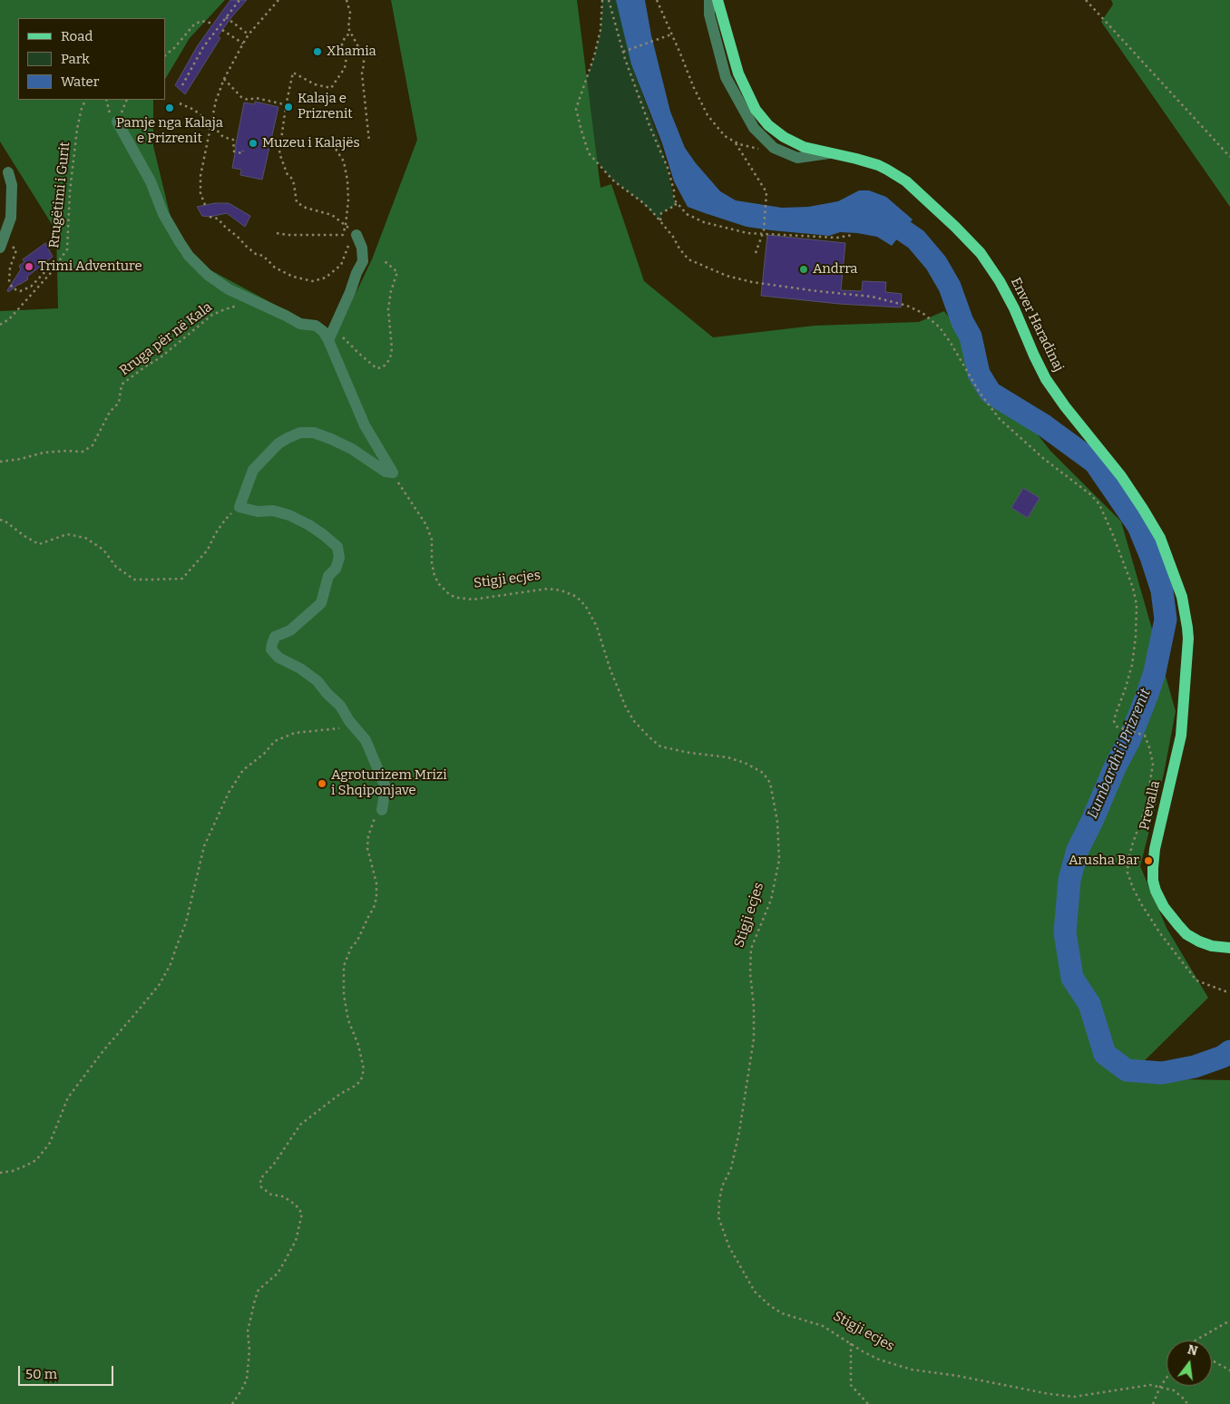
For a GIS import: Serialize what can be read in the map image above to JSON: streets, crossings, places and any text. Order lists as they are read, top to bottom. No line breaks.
{"streets":{"main road":["Enver Haradinaj","Prevalla"],"path":["Rrugëtimi i Gurit","Rruga për në Kala","Stigji ecjes"]},"crossings":[["Enver Haradinaj","Prevalla"]],"water":["Lumbardhi i Prizrenit"],"places":["Xhamia","Kalaja e Prizrenit","Pamje nga Kalaja e Prizrenit","Muzeu i Kalajës","Trimi Adventure","Andrra","Agroturizem Mrizi i Shqiponjave","Arusha Bar"],"legend":["Road","Park","Water"],"scale_bar":"50 m","north":"top"}
